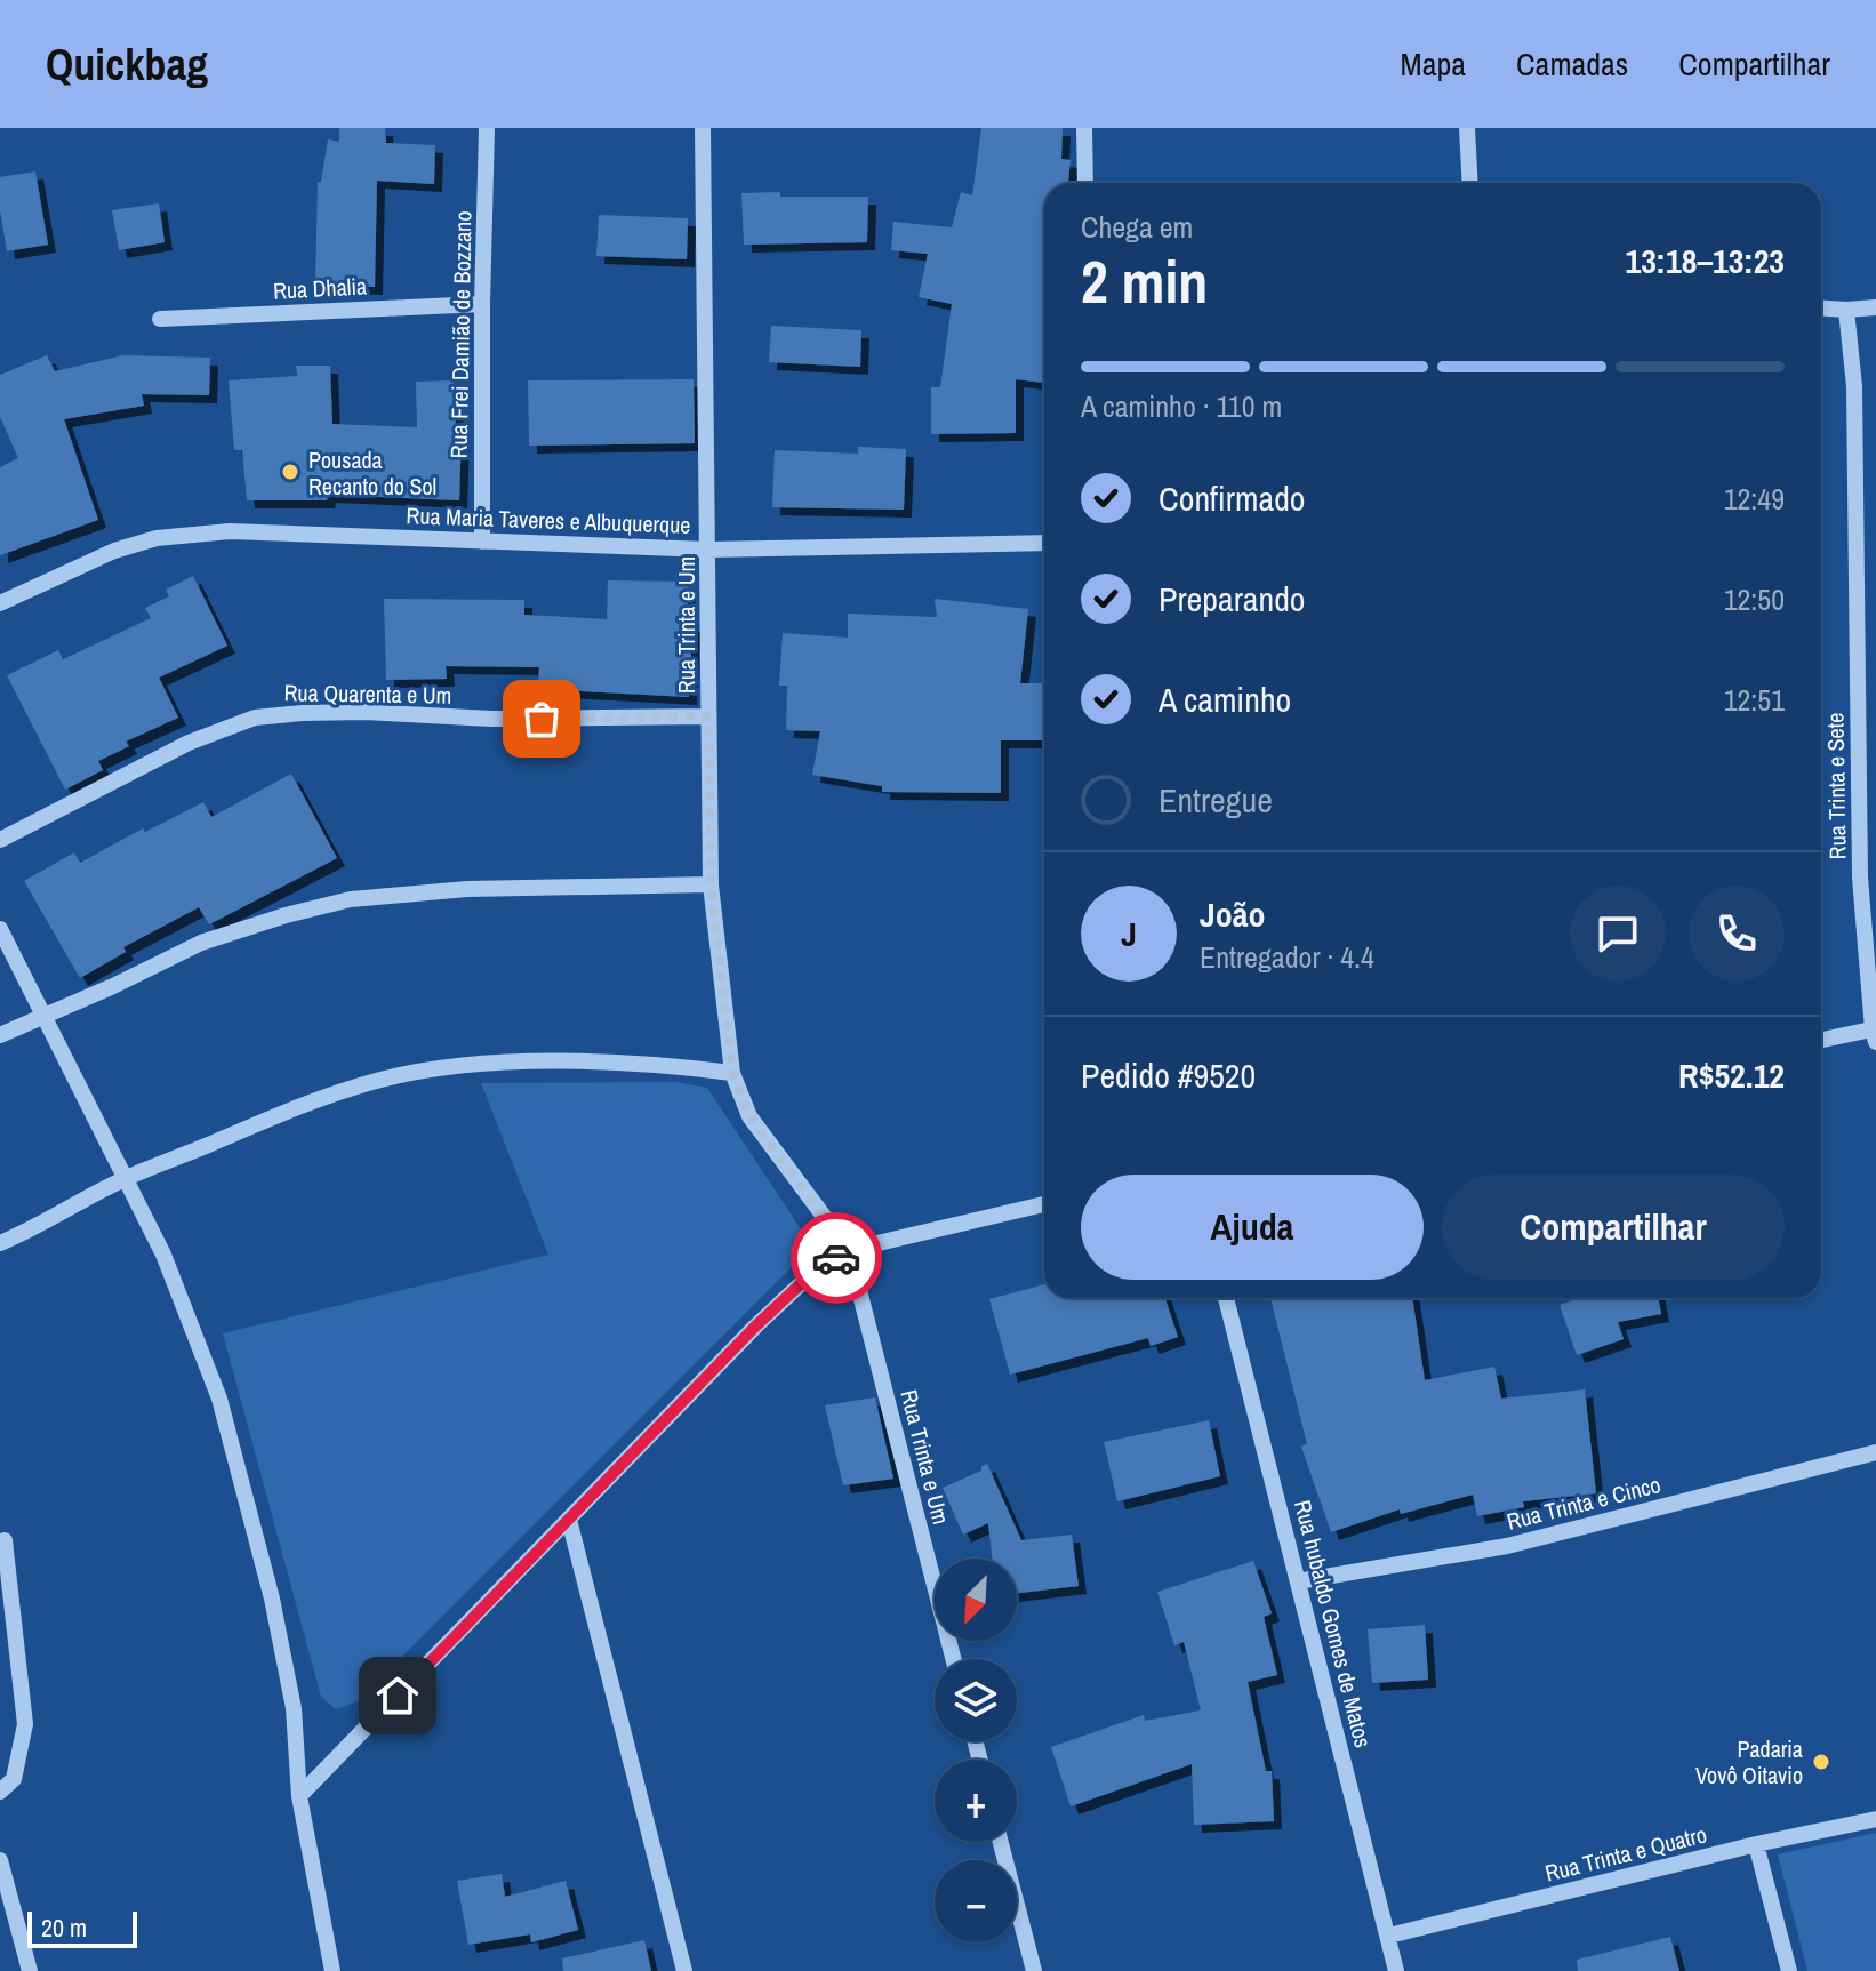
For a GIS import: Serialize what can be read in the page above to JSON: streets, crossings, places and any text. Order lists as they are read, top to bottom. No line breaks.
{"streets":{"street":["Rua Dhalia","Rua Frei Damião de Bozzano","Rua Maria Taveres e Albuquerque","Rua Trinta e Um","Rua Quarenta e Um","Rua Trinta e Sete","Rua Trinta e Cinco","Rua hubaldo Gomes de Matos","Rua Trinta e Quatro"]},"crossings":[["Rua Dhalia","Rua Frei Damião de Bozzano"],["Rua Frei Damião de Bozzano","Rua Maria Taveres e Albuquerque"],["Rua Maria Taveres e Albuquerque","Rua Trinta e Um"],["Rua Trinta e Um","Rua Quarenta e Um"],["Rua Trinta e Cinco","Rua hubaldo Gomes de Matos"],["Rua hubaldo Gomes de Matos","Rua Trinta e Quatro"]],"places":["Pousada Recanto do Sol","Padaria Vovô Oitavio"],"scale_bar":"20 m","north":"bottom left","page":{"header":"Quickbag","nav":["Mapa","Camadas","Compartilhar"],"heading":["2 min","Chega em","13:18–13:23"],"panel":["João","Entregador · 4.4","Pedido #9520","R$52.12"],"bar":"A caminho · 110 m","list":[["Confirmado","12:49"],["Preparando","12:50"],["A caminho","12:51"],"Entregue"],"round":"J","buttons":["Ajuda","Compartilhar"],"map_buttons":["+","−"],"scale":"20 m"}}
